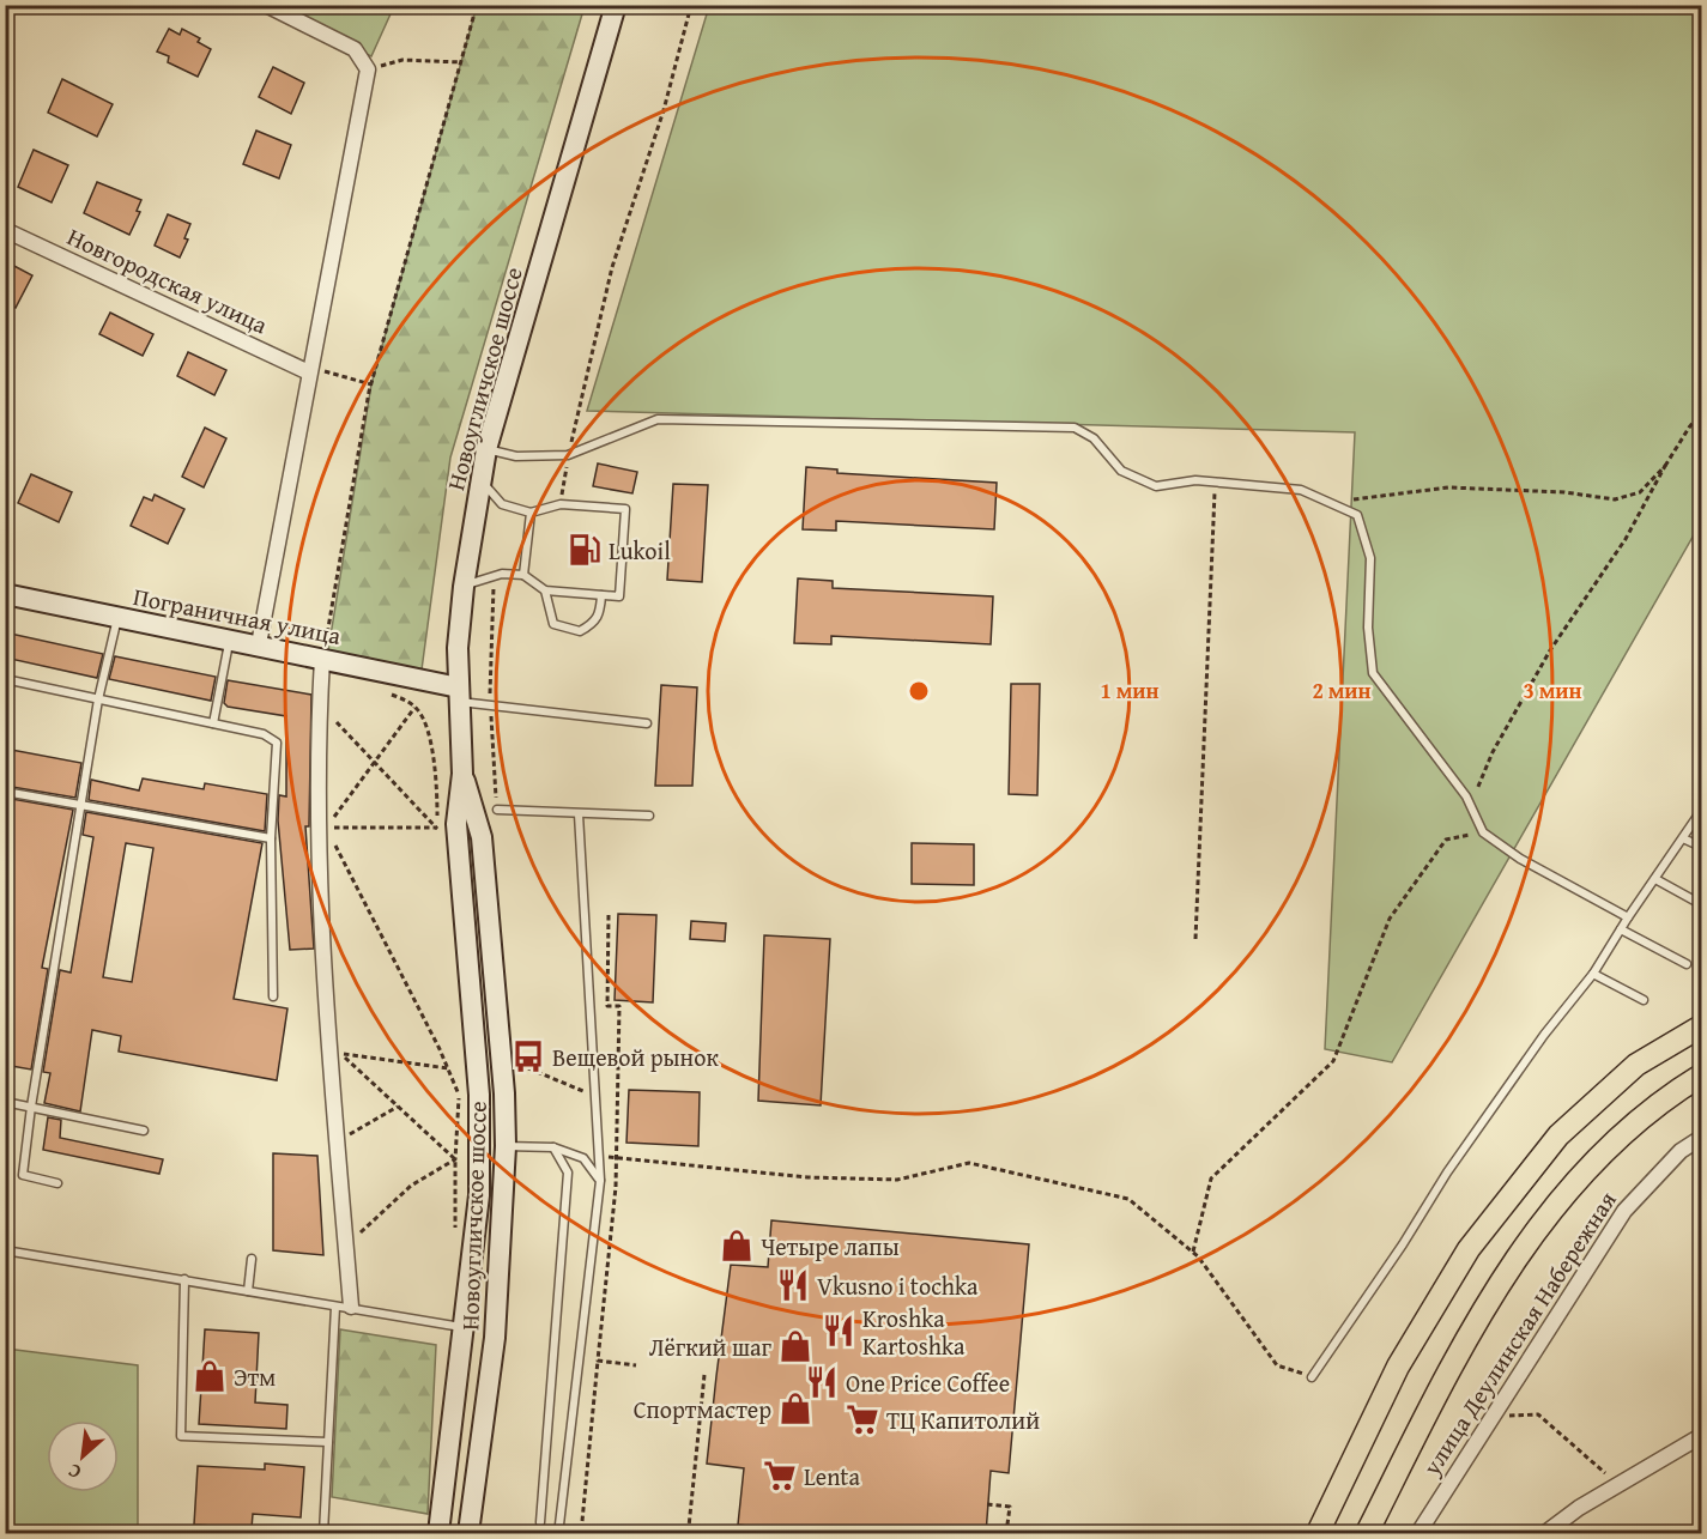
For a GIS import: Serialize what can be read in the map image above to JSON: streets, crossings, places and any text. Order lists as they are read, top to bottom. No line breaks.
{"streets":{"main road":["Новоугличское шоссе","Пограничная улица"],"street":["Новгородская улица","улица Деулинская Набережная"]},"crossings":[["Новоугличское шоссе","Пограничная улица"]],"places":{"fuel station":["Lukoil"],"bus stop":["Вещевой рынок"],"shop":["Четыре лапы","Лёгкий шаг","Этм","Спортмастер"],"restaurant":["Vkusno i tochka","Kroshka Kartoshka","One Price Coffee"],"supermarket":["ТЦ Капитолий","Lenta"]},"north":"bottom left","rings":["1 мин","2 мин","3 мин"]}
